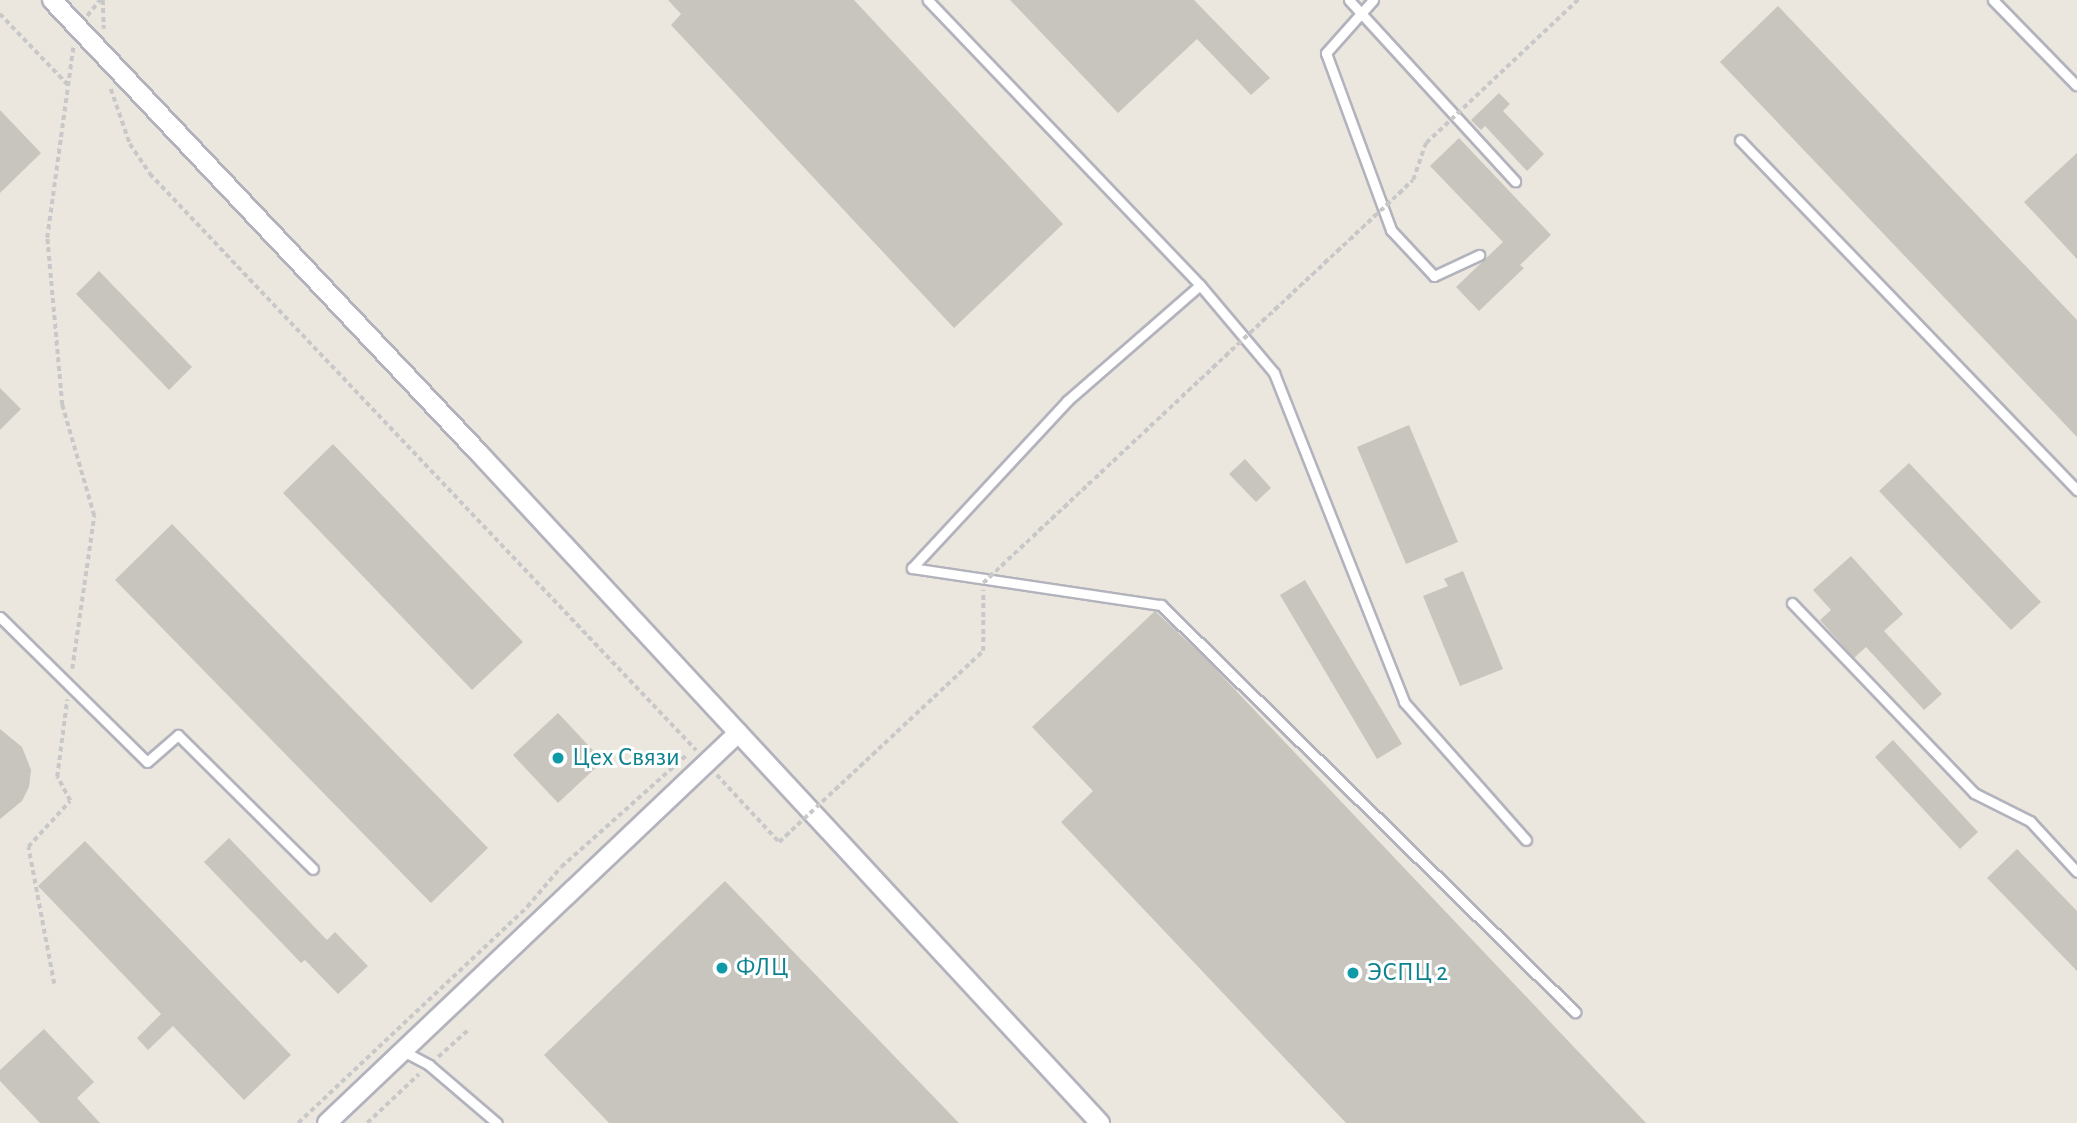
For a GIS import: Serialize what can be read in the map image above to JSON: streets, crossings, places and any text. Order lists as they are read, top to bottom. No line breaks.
{"places":["Цех Связи","ФЛЦ","ЭСПЦ 2"]}
